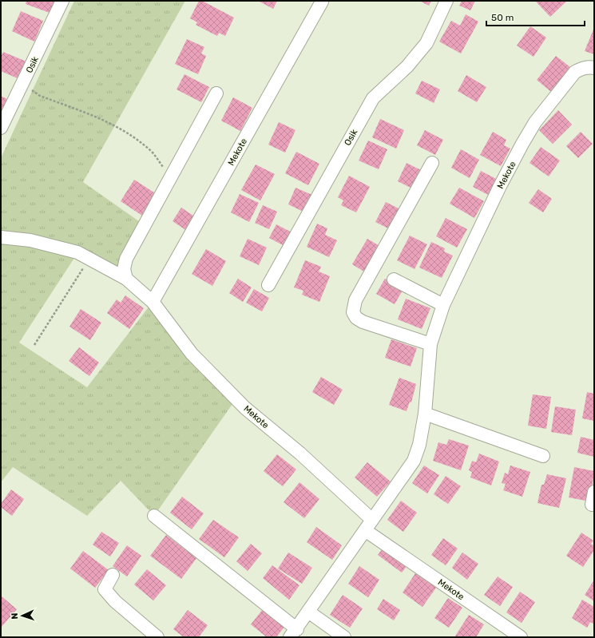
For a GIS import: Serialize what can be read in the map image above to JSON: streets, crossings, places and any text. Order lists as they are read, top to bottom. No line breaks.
{"streets":{"street":["Osik","Mekote"]},"scale_bar":"50 m","north":"left"}
